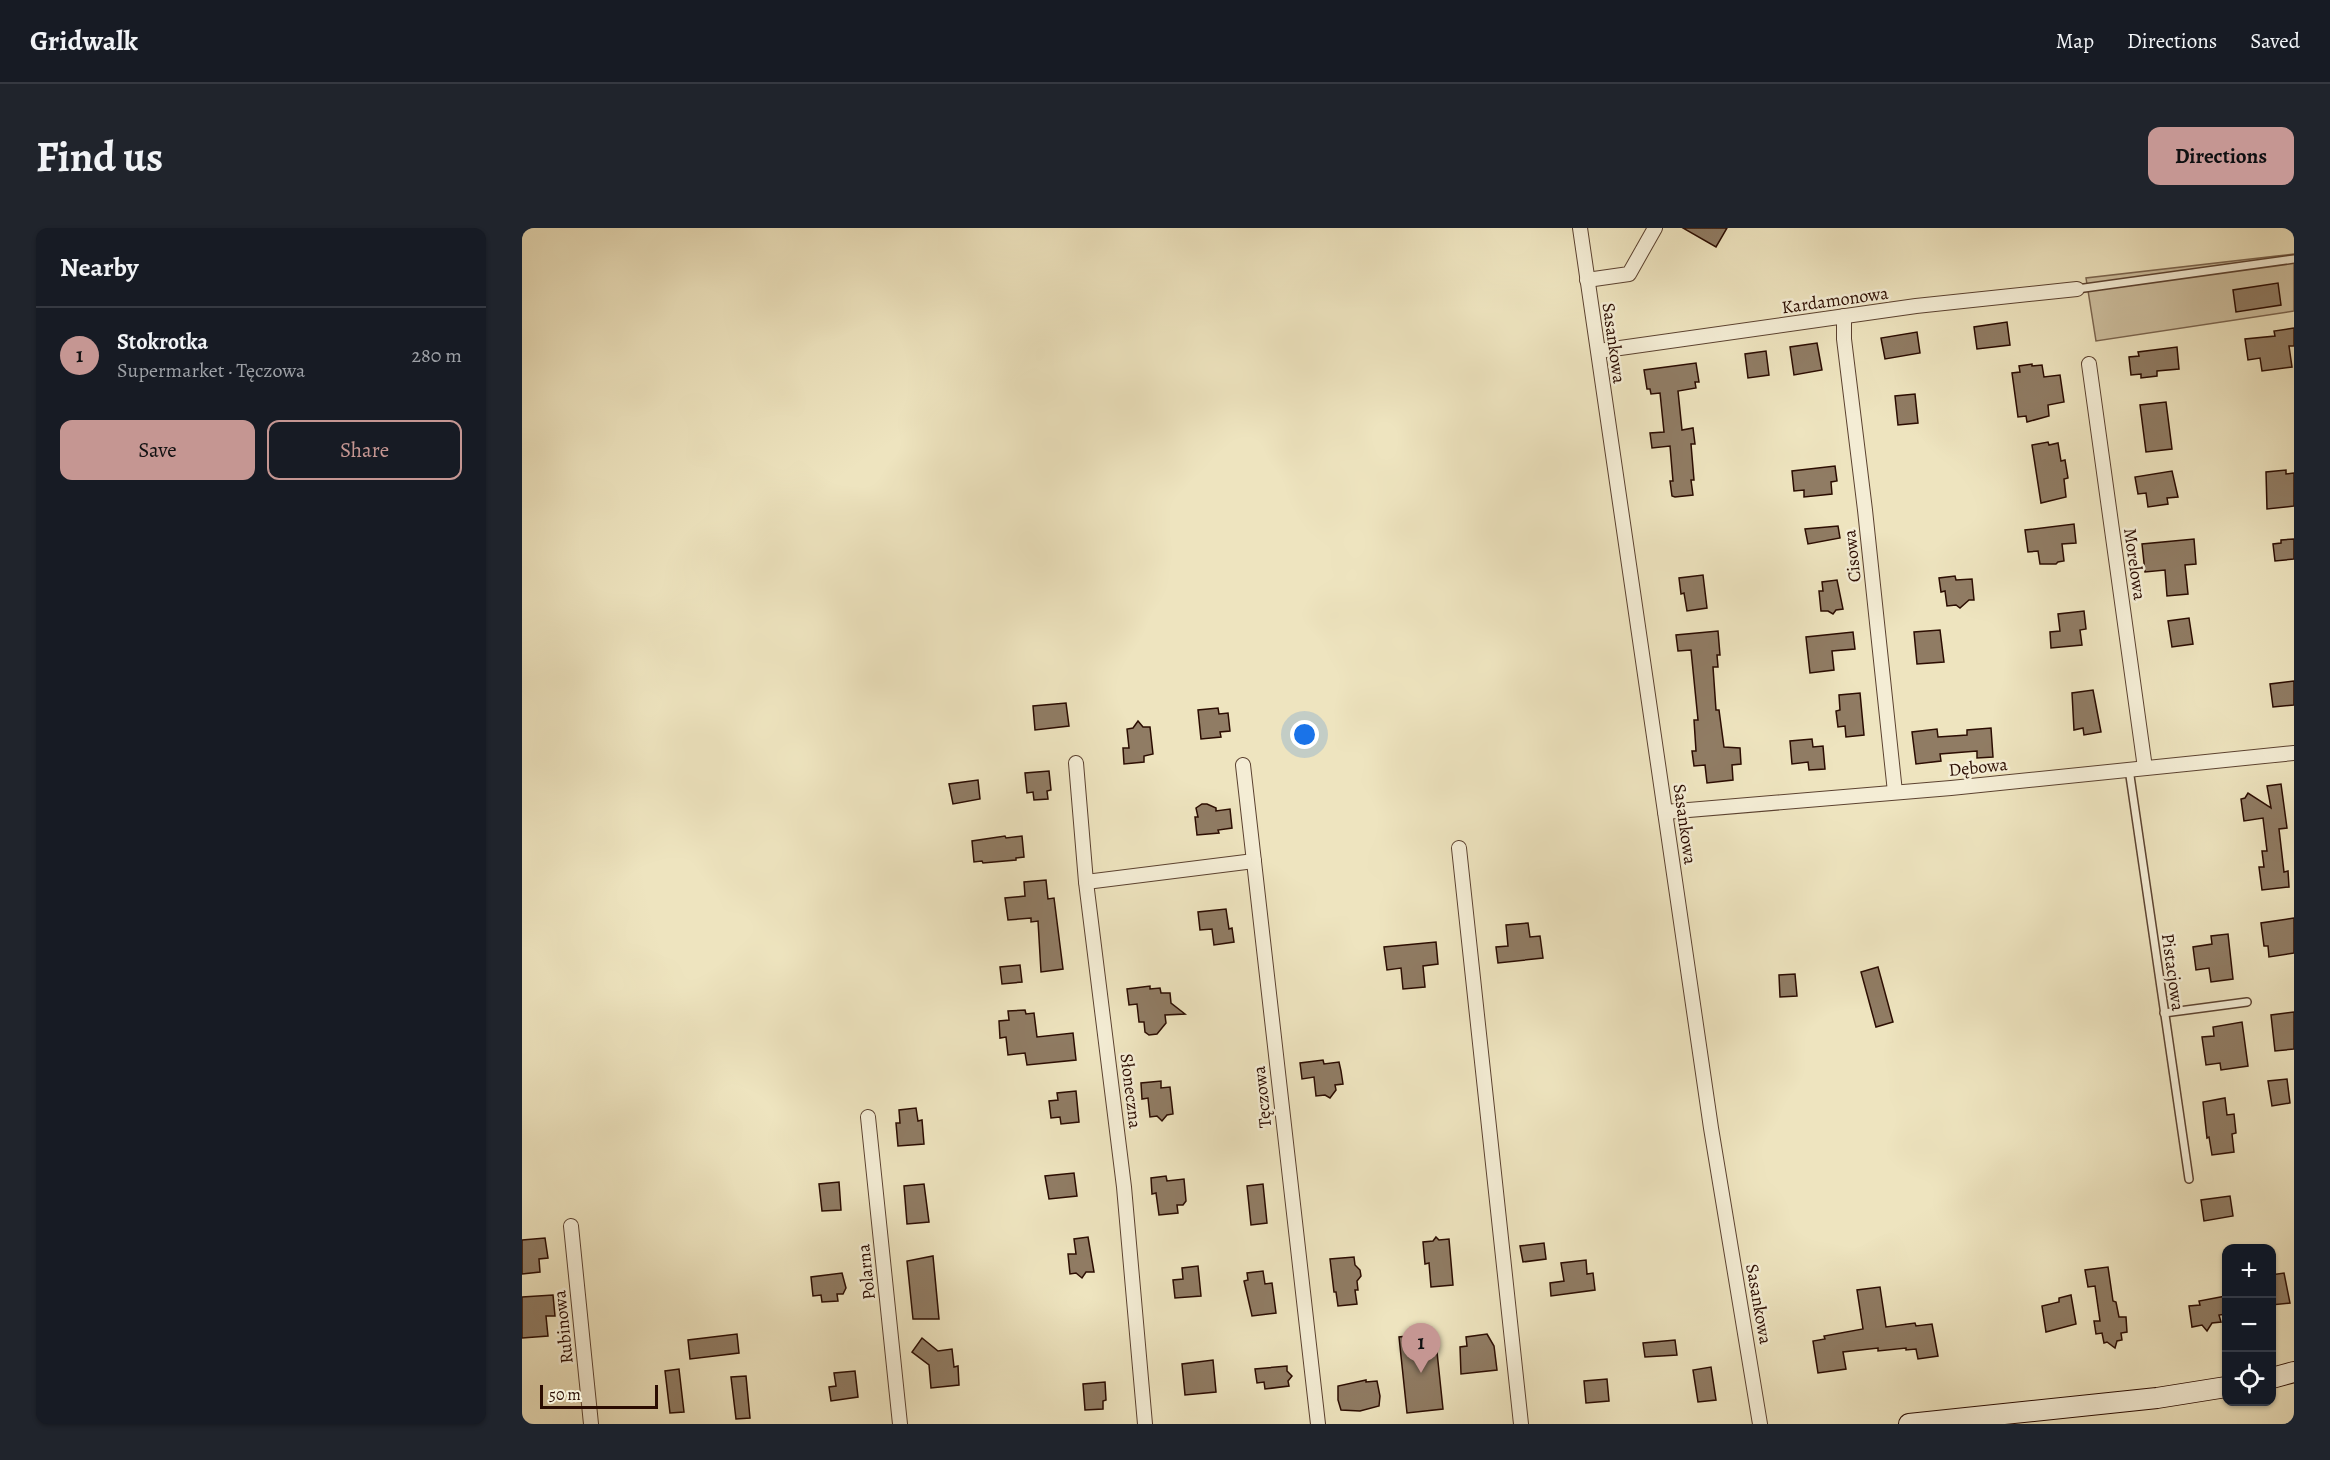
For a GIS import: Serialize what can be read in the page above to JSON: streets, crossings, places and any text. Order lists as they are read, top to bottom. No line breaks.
{"streets":{"street":["Kardamonowa","Sasankowa","Cisowa","Morelowa","Dębowa","Słoneczna","Tęczowa","Polarna","Rubinowa"],"lane":["Pistacjowa"]},"crossings":[["Kardamonowa","Sasankowa"],["Kardamonowa","Cisowa"],["Sasankowa","Dębowa"],["Cisowa","Dębowa"],["Morelowa","Dębowa"],["Dębowa","Pistacjowa"]],"scale_bar":"50 m","page":{"header":"Gridwalk","nav":["Map","Directions","Saved"],"buttons":["Directions",["Save","Share"]],"title":"Find us","heading":"Nearby","list":[{"mark":"1","name":"Stokrotka","note":"Supermarket · Tęczowa","value":"280 m"}],"map_buttons":["+","−"],"pins":"1","scale":"50 m"}}
